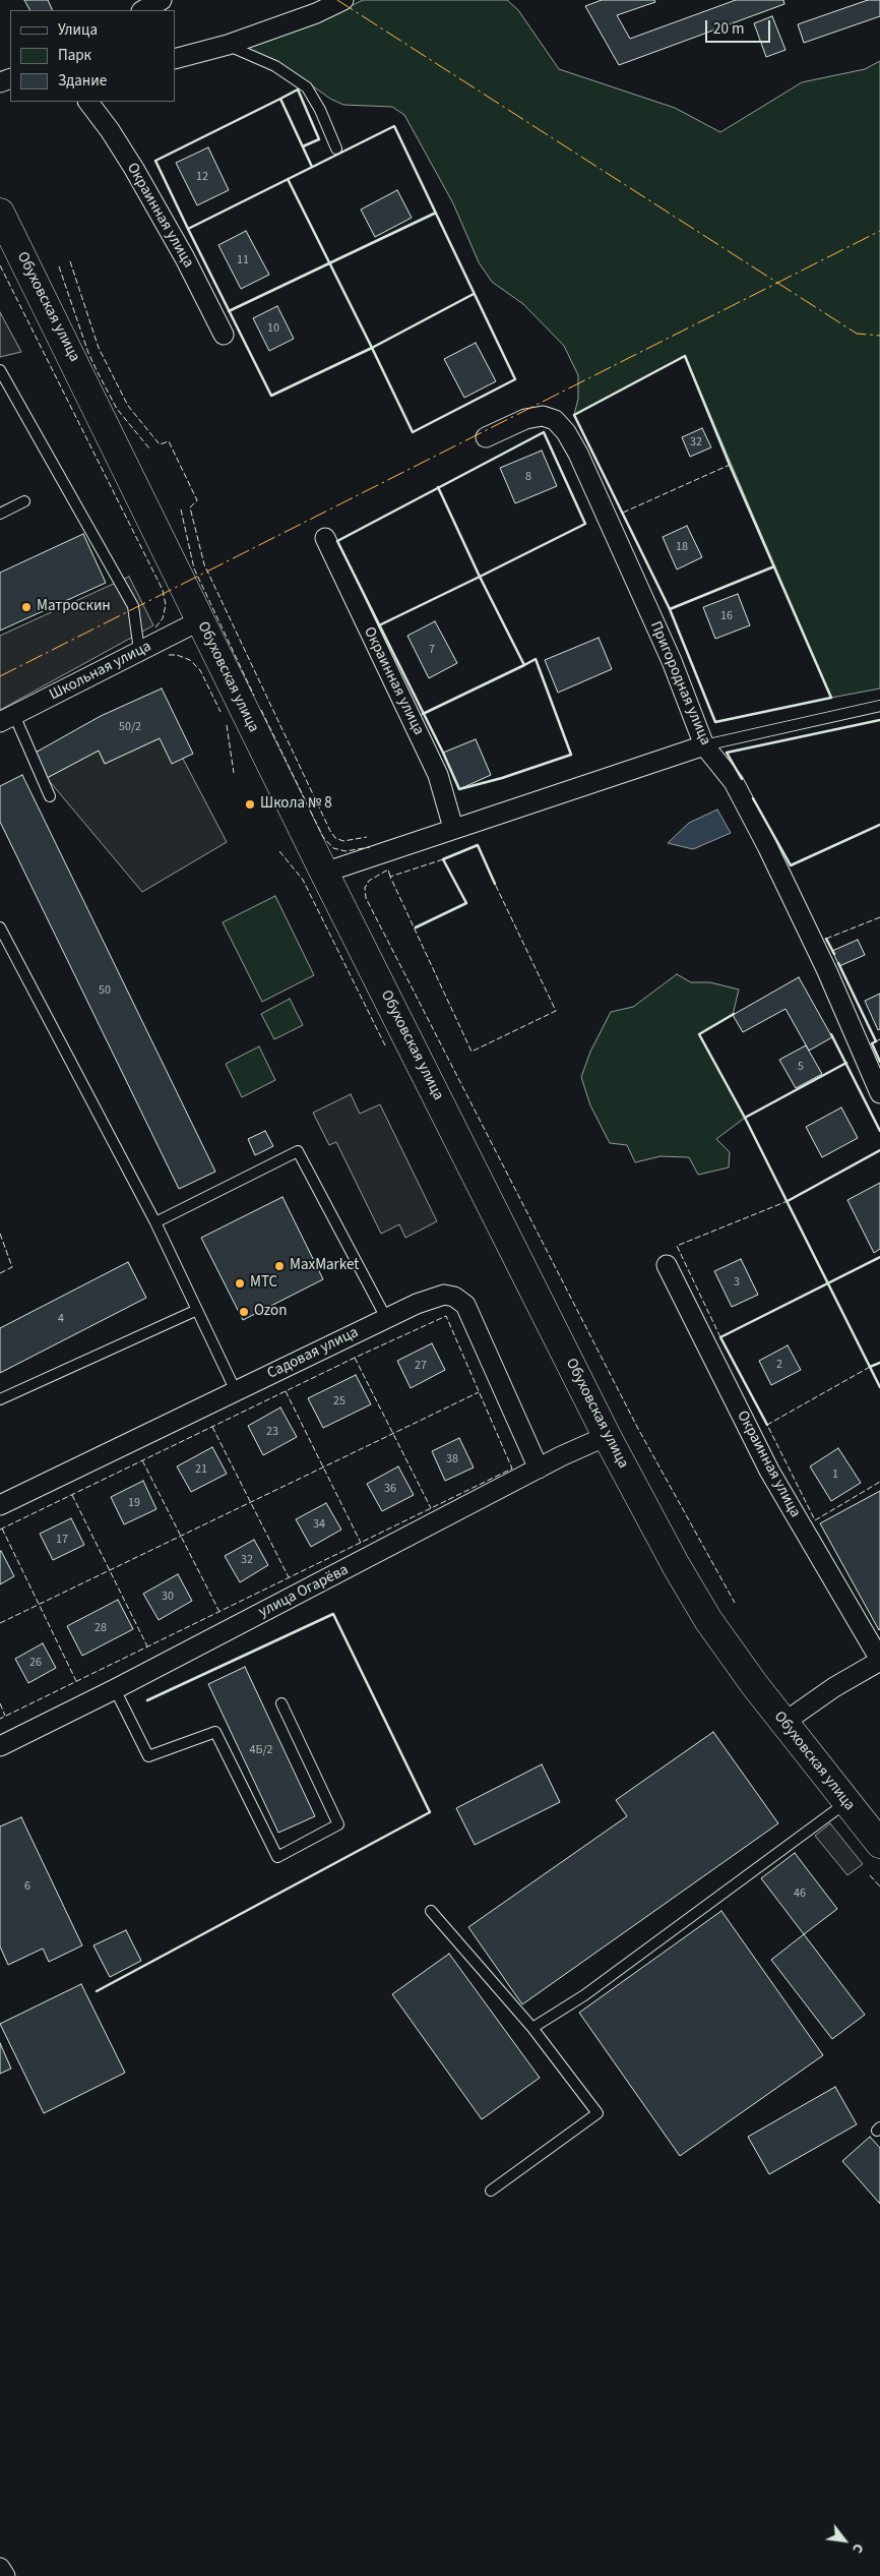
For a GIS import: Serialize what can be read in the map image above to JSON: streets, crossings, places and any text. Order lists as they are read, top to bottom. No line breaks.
{"streets":{"main road":["Обуховская улица"],"street":["Окраинная улица","Школьная улица","Пригородная улица","Садовая улица","улица Огарёва"]},"crossings":[["Обуховская улица","Школьная улица"],["Обуховская улица","улица Огарёва"],["Садовая улица","улица Огарёва"]],"places":["Матроскин","Школа № 8","MaxMarket","МТС","Ozon"],"house_numbers":["12","11","10","32","8","18","16","7","50/2","50","5","3","4","2","27","25","23","38","21","1","36","19","34","17","32","30","28","26","4Б/2","6","46"],"legend":["Улица","Парк","Здание"],"scale_bar":"20 m","north":"bottom right"}
